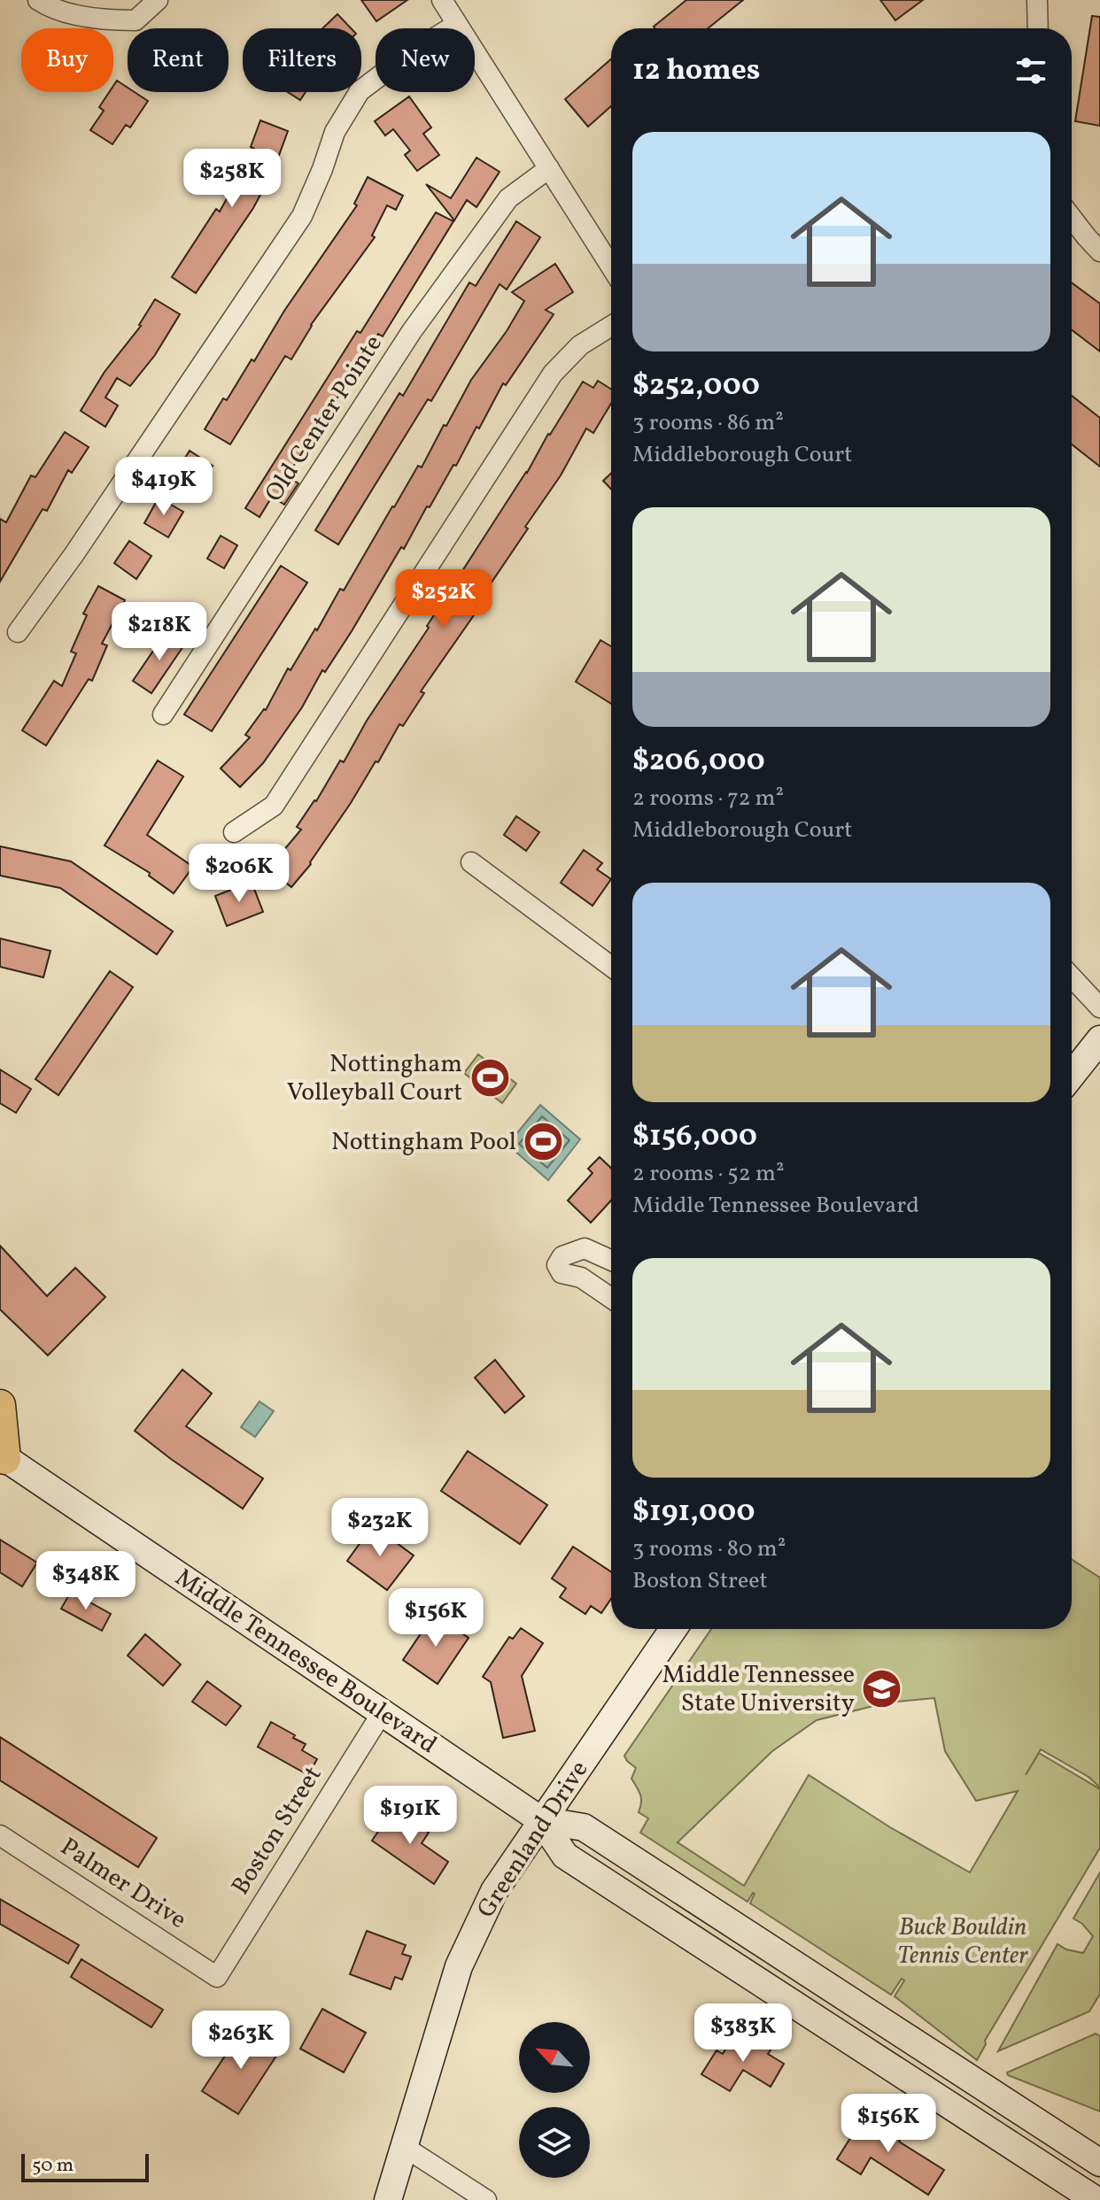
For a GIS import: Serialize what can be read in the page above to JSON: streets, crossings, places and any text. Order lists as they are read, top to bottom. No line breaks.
{"streets":{"main road":["Middle Tennessee Boulevard","Greenland Drive"],"street":["Old Center Pointe","Boston Street","Palmer Drive"]},"crossings":[["Middle Tennessee Boulevard","Boston Street"],["Middle Tennessee Boulevard","Greenland Drive"],["Boston Street","Palmer Drive"]],"parks":["Buck Bouldin Tennis Center"],"places":{"sports":["Nottingham Volleyball Court","Nottingham Pool"],"school or university":["Middle Tennessee State University"]},"scale_bar":"50 m","north":"top left","page":{"chip":["Buy","Rent","Filters","New"],"heading":"12 homes","list":[{"name":"$252,000","note":"3 rooms · 86 m² · Middleborough Court"},{"name":"$206,000","note":"2 rooms · 72 m² · Middleborough Court"},{"name":"$156,000","note":"2 rooms · 52 m² · Middle Tennessee Boulevard"},{"name":"$191,000","note":"3 rooms · 80 m² · Boston Street"}],"price":["$258K","$419K","$252K","$218K","$206K","$232K","$348K","$156K","$191K","$383K","$263K","$156K"],"scale":"50 m"}}
